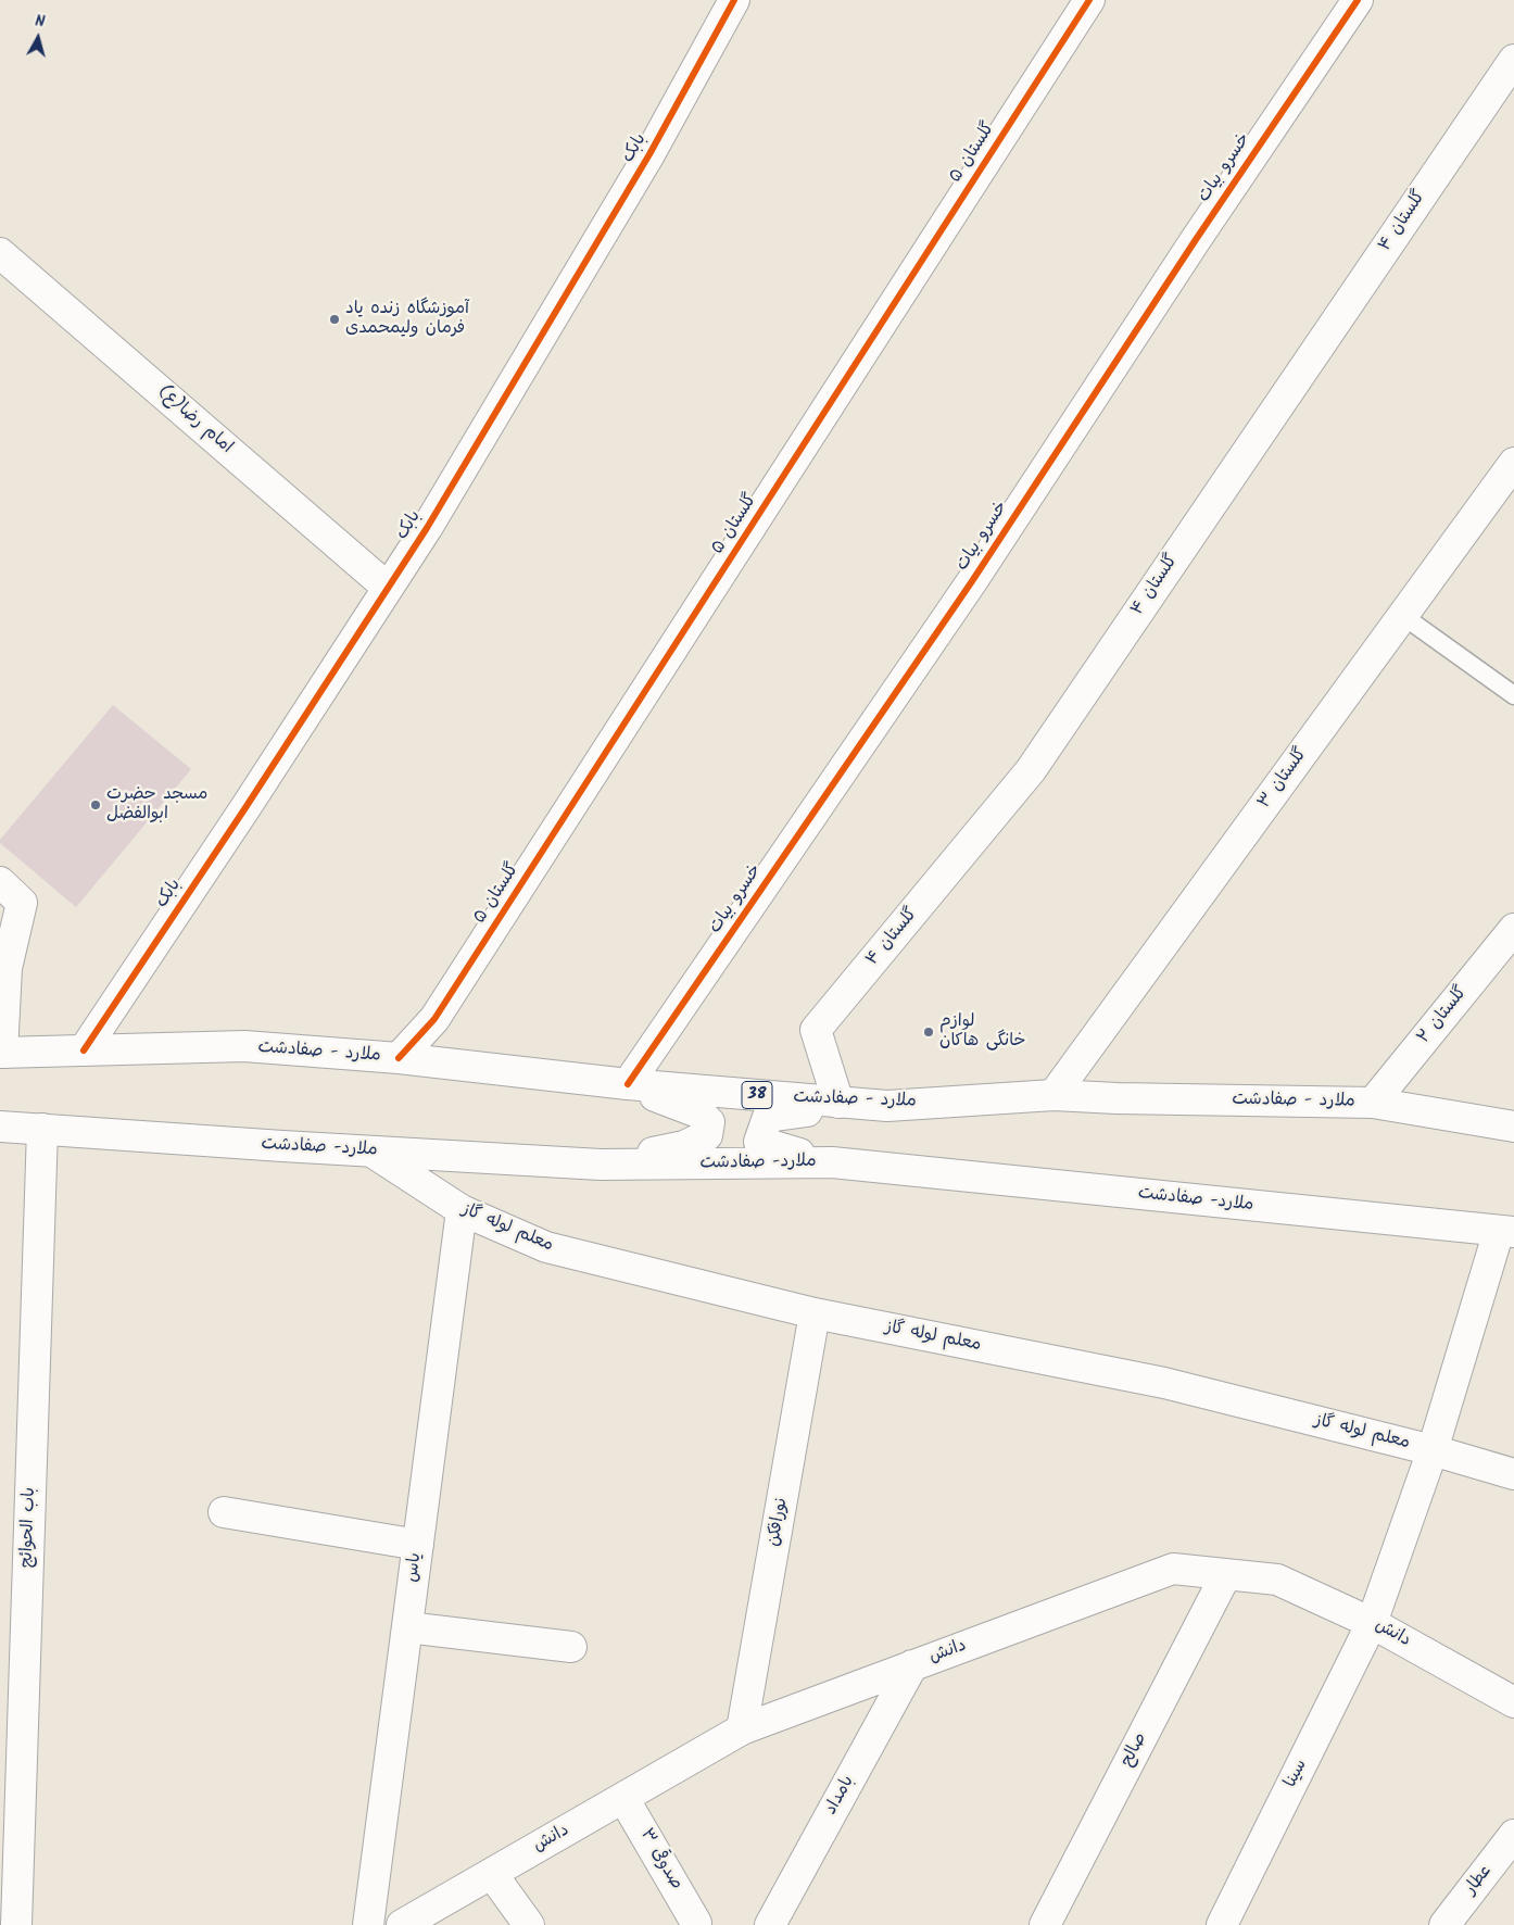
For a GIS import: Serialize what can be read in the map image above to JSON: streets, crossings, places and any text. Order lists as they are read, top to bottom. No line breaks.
{"streets":{"main road":["بابک","گلستان ۵","خسرو بیات","گلستان ۴","امام رضا(ع)","گلستان ۳","گلستان ۲","ملارد - صفادشت","38","ملارد- صفادشت","معلم لوله گاز","نورافکن","باب الحوائج","یاس","دانش","صالح","سینا","بامداد","صدوقی ۳","عطار"]},"crossings":[["بابک","امام رضا(ع)"],["بابک","ملارد - صفادشت"],["گلستان ۵","ملارد - صفادشت"],["خسرو بیات","ملارد - صفادشت"],["گلستان ۴","ملارد - صفادشت"],["گلستان ۳","ملارد - صفادشت"],["گلستان ۲","ملارد - صفادشت"],["ملارد- صفادشت","معلم لوله گاز"],["ملارد- صفادشت","باب الحوائج"],["ملارد- صفادشت","سینا"],["معلم لوله گاز","نورافکن"],["معلم لوله گاز","یاس"],["معلم لوله گاز","سینا"],["نورافکن","دانش"],["دانش","صالح"],["دانش","سینا"],["دانش","بامداد"],["دانش","صدوقی ۳"]],"places":["آموزشگاه زنده یاد فرمان ولیمحمدی","مسجد حضرت ابوالفضل","لوازم خانگی هاکان"],"north":"top"}
